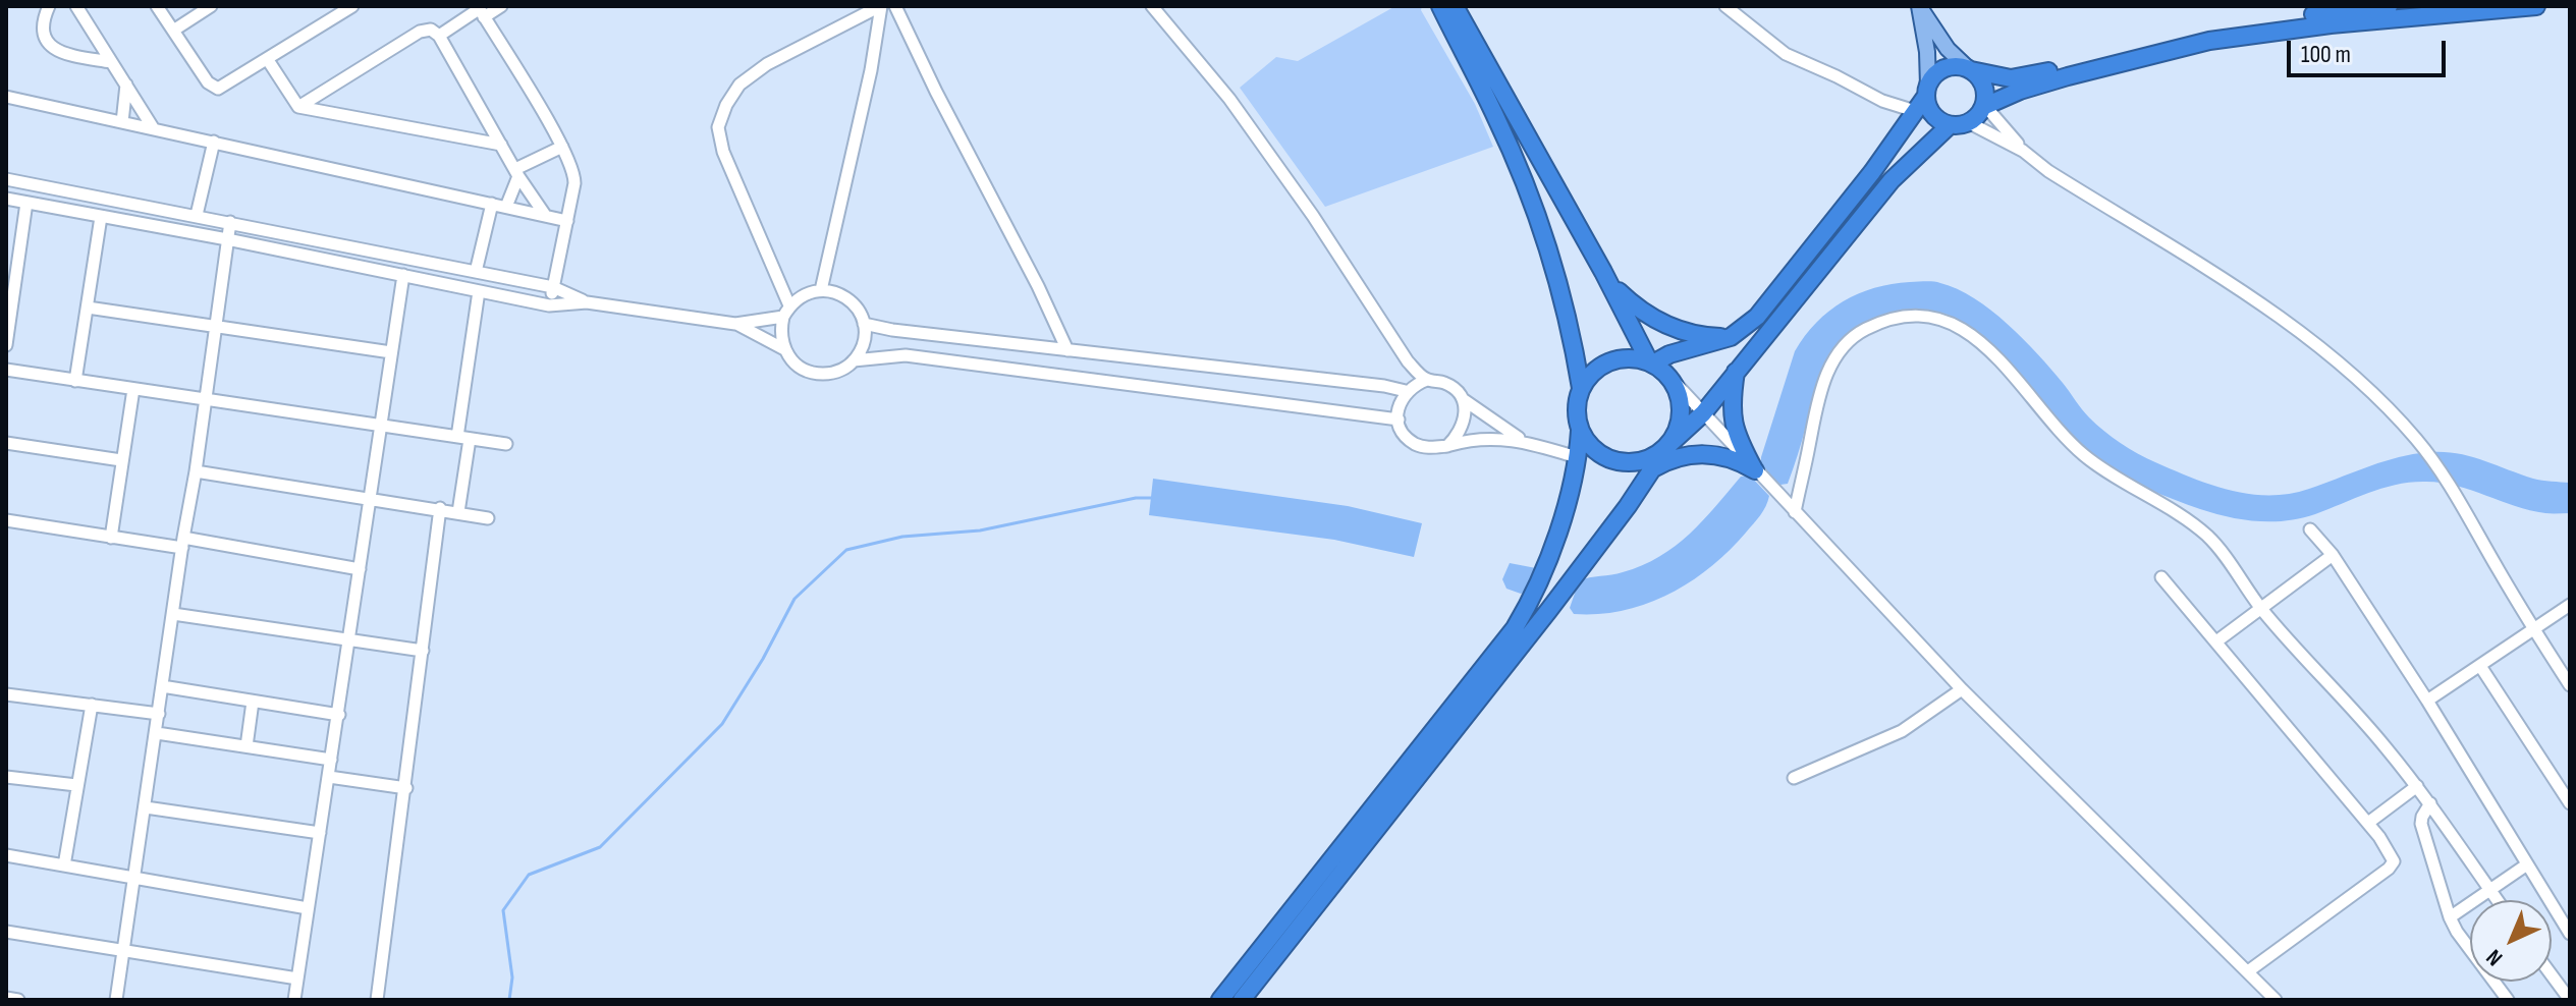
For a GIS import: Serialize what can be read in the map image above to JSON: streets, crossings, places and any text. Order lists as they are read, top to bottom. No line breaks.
{"scale_bar":"100 m","north":"bottom left"}
